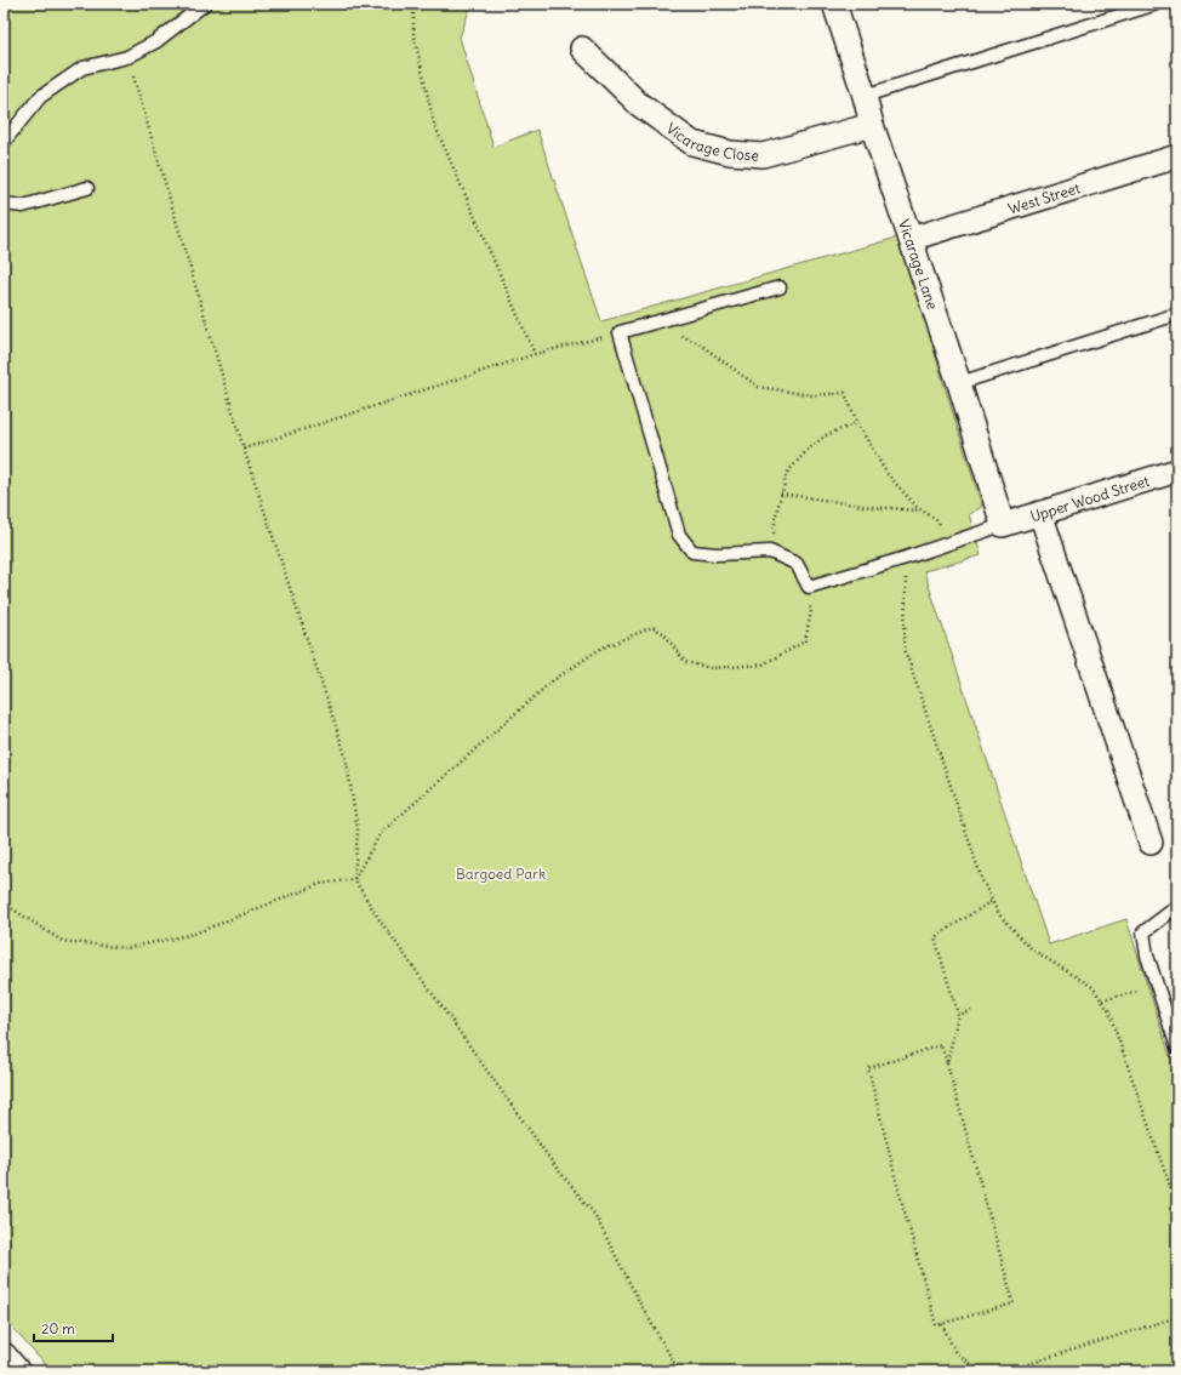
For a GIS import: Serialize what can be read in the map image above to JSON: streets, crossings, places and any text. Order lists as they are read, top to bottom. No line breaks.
{"streets":{"street":["Vicarage Close","West Street","Vicarage Lane","Upper Wood Street"]},"crossings":[["Vicarage Close","Vicarage Lane"],["West Street","Vicarage Lane"],["Vicarage Lane","Upper Wood Street"]],"parks":["Bargoed Park"],"scale_bar":"20 m"}
